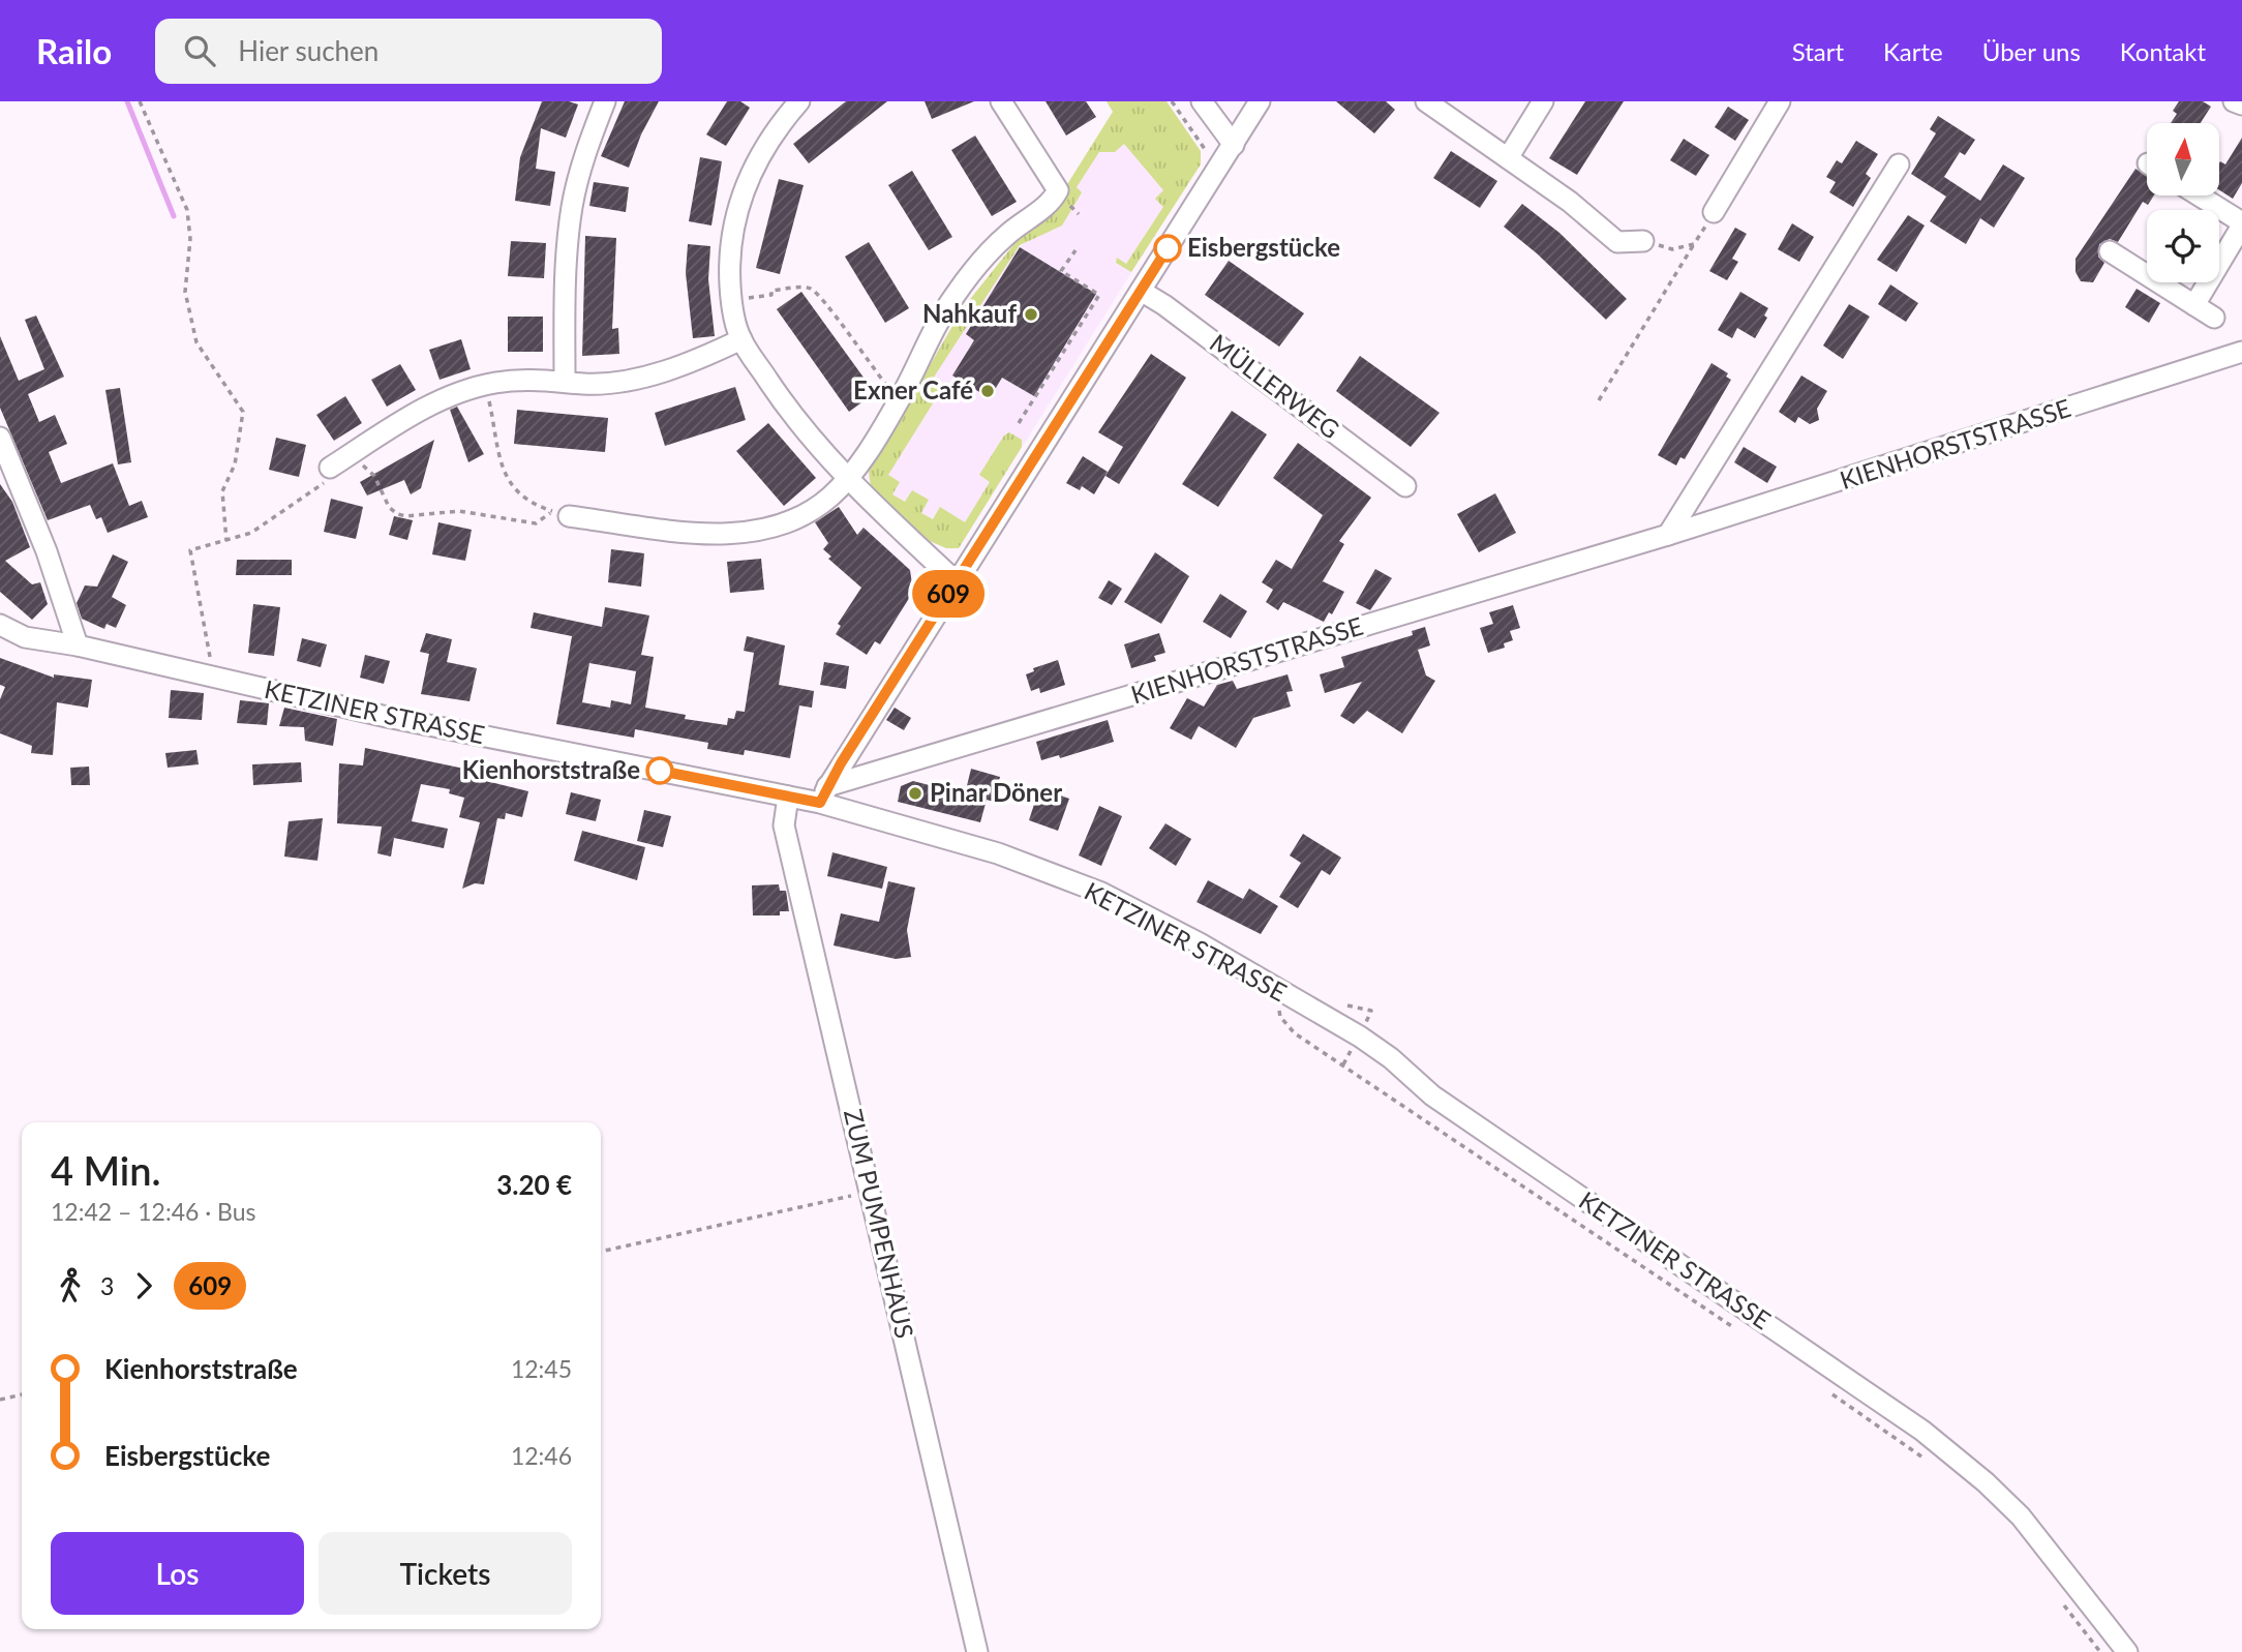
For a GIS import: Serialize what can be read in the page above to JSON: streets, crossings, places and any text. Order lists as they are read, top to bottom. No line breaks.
{"streets":{"street":["MÜLLERWEG","KIENHORSTSTRASSE","KETZINER STRASSE","ZUM PUMPENHAUS"]},"crossings":[["KIENHORSTSTRASSE","KETZINER STRASSE"],["KETZINER STRASSE","ZUM PUMPENHAUS"]],"places":["Eisbergstücke","Nahkauf","Exner Café","Kienhorststraße","Pinar Döner"],"lines":["bus line 609"],"north":"top","page":{"header":"Railo","search":"Hier suchen","nav":["Start","Karte","Über uns","Kontakt"],"on_map":"609","heading":["4 Min.","12:42 – 12:46 · Bus","3.20 €"],"legs":["3","609"],"list":[{"name":"Kienhorststraße","value":"12:45"},{"name":"Eisbergstücke","value":"12:46"}],"buttons":["Los","Tickets"]}}
